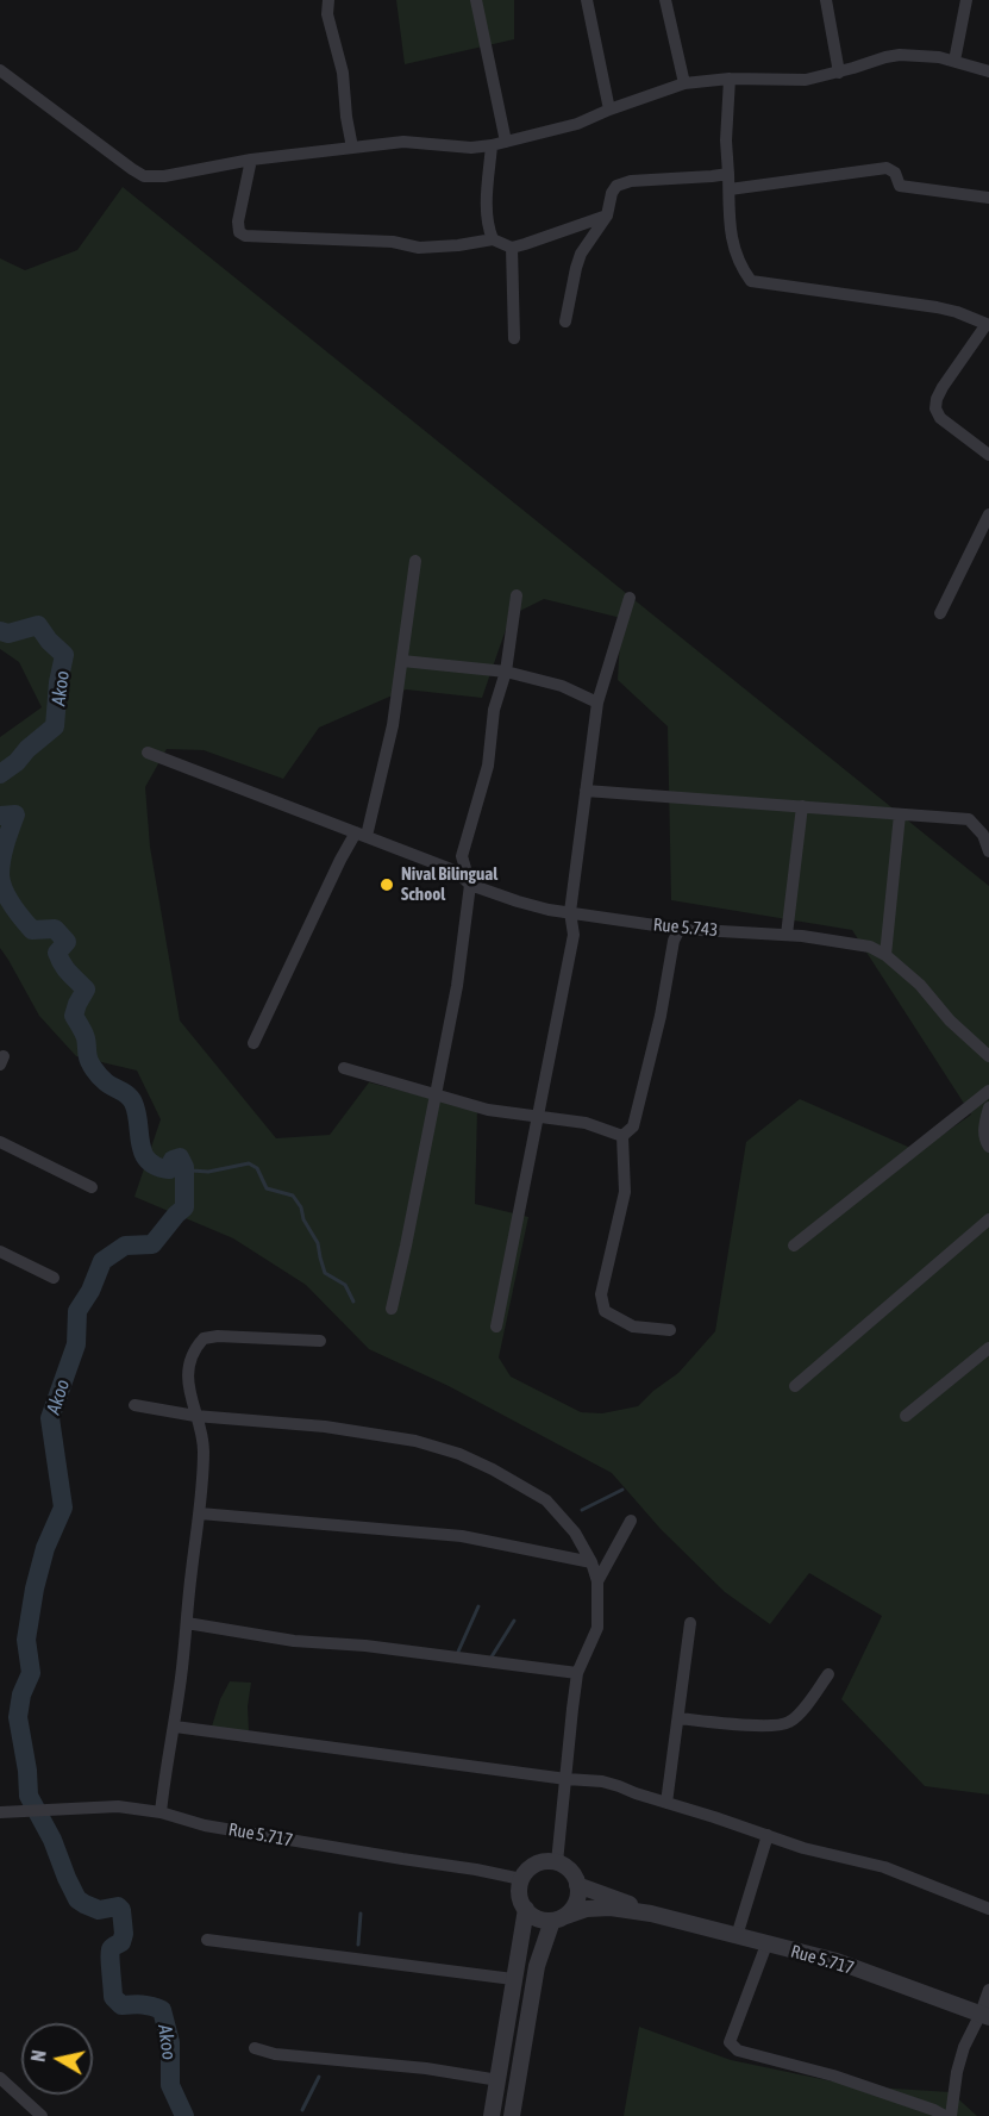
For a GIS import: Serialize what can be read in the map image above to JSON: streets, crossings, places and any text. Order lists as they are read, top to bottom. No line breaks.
{"streets":{"street":["Rue 5.743","Rue 5.717"]},"water":["Akoo"],"places":["Nival Bilingual School"],"north":"left"}
